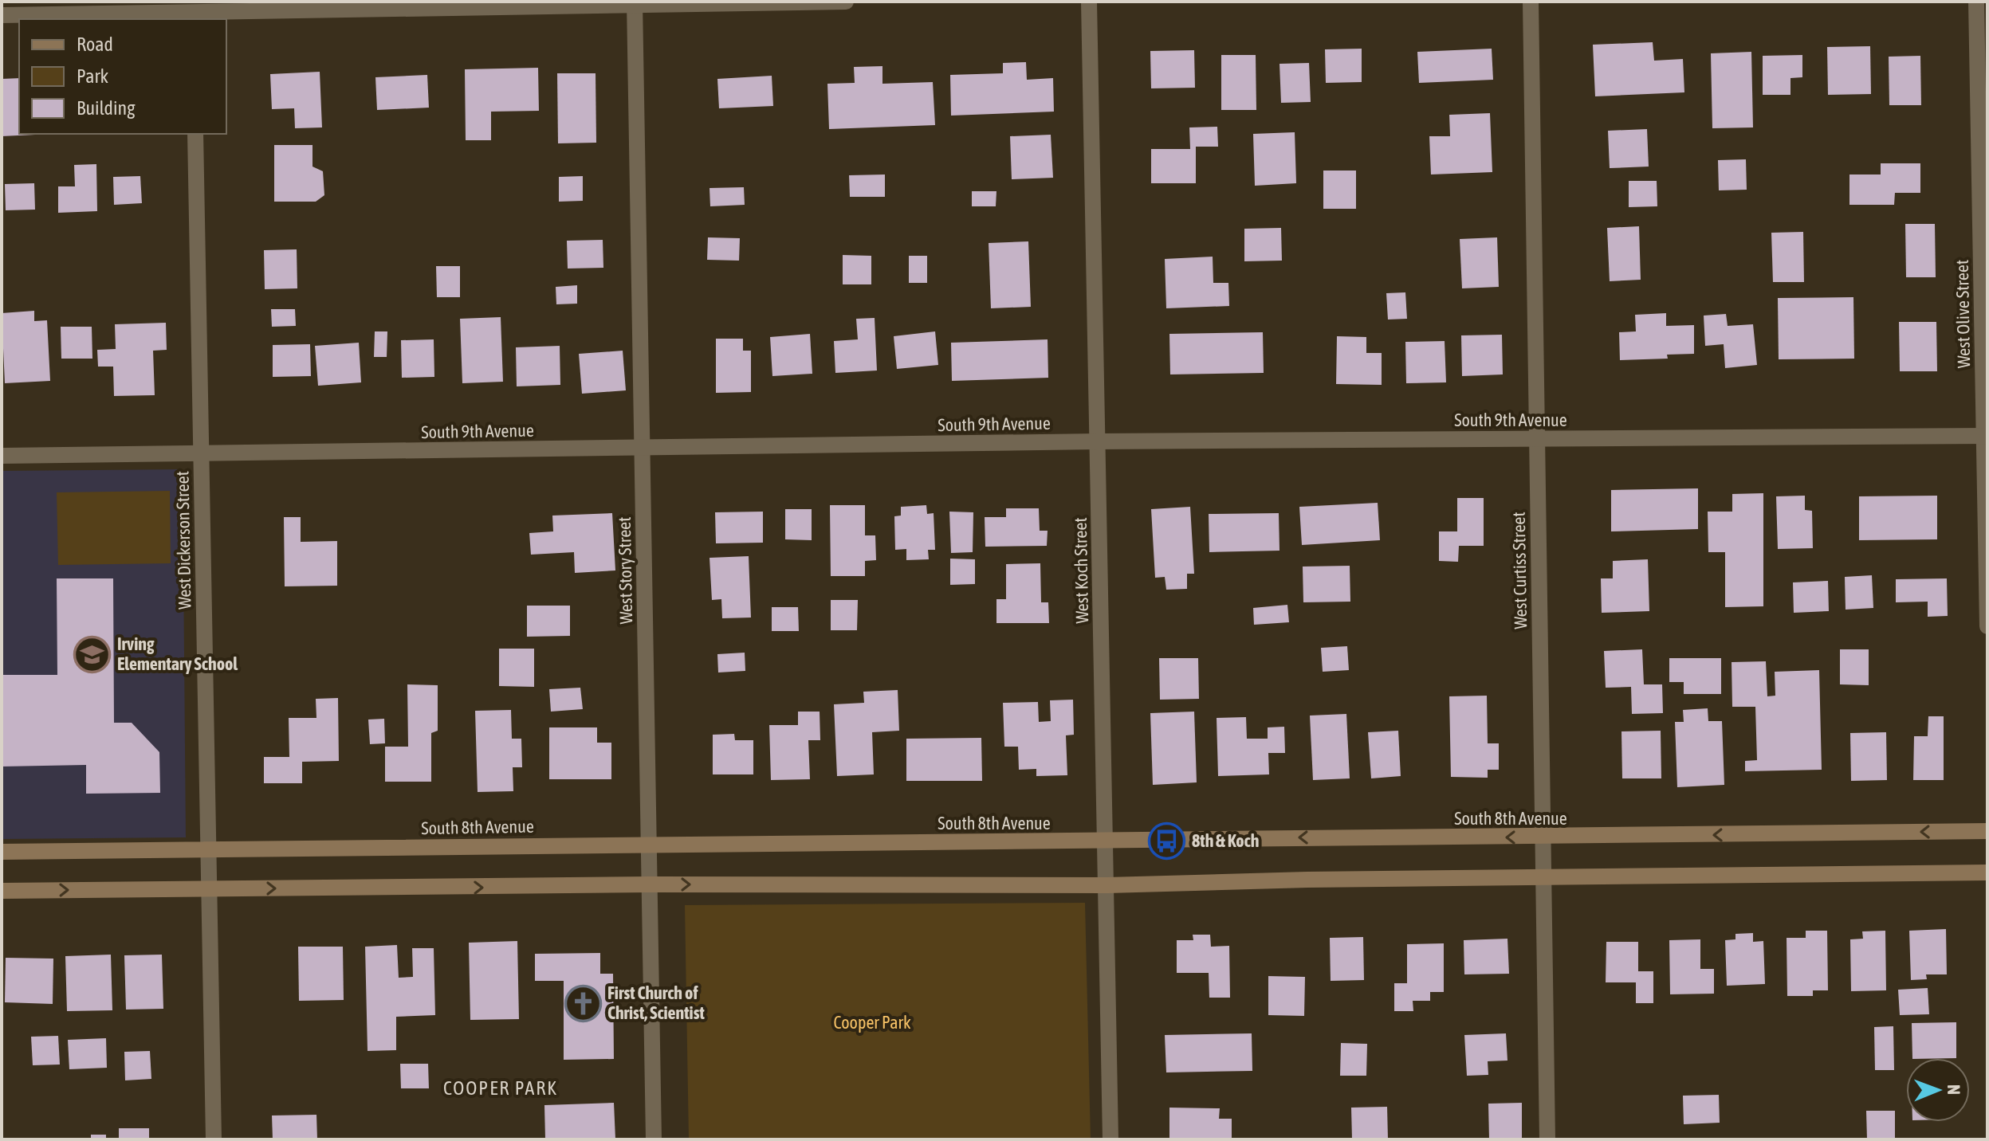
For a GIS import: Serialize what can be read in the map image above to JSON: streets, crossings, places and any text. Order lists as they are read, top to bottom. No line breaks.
{"streets":{"street":["West Olive Street","South 9th Avenue","West Dickerson Street","West Story Street","West Koch Street","West Curtiss Street","South 8th Avenue"]},"crossings":[["West Olive Street","South 9th Avenue"],["South 9th Avenue","West Dickerson Street"],["South 9th Avenue","West Story Street"],["South 9th Avenue","West Koch Street"],["South 9th Avenue","West Curtiss Street"],["West Dickerson Street","South 8th Avenue"],["West Story Street","South 8th Avenue"],["West Koch Street","South 8th Avenue"],["West Curtiss Street","South 8th Avenue"]],"districts":["COOPER PARK"],"parks":["Cooper Park"],"places":{"school or university":["Irving Elementary School"],"bus stop":["8th & Koch"],"church":["First Church of Christ, Scientist"]},"legend":["Road","Park","Building"],"north":"right"}
